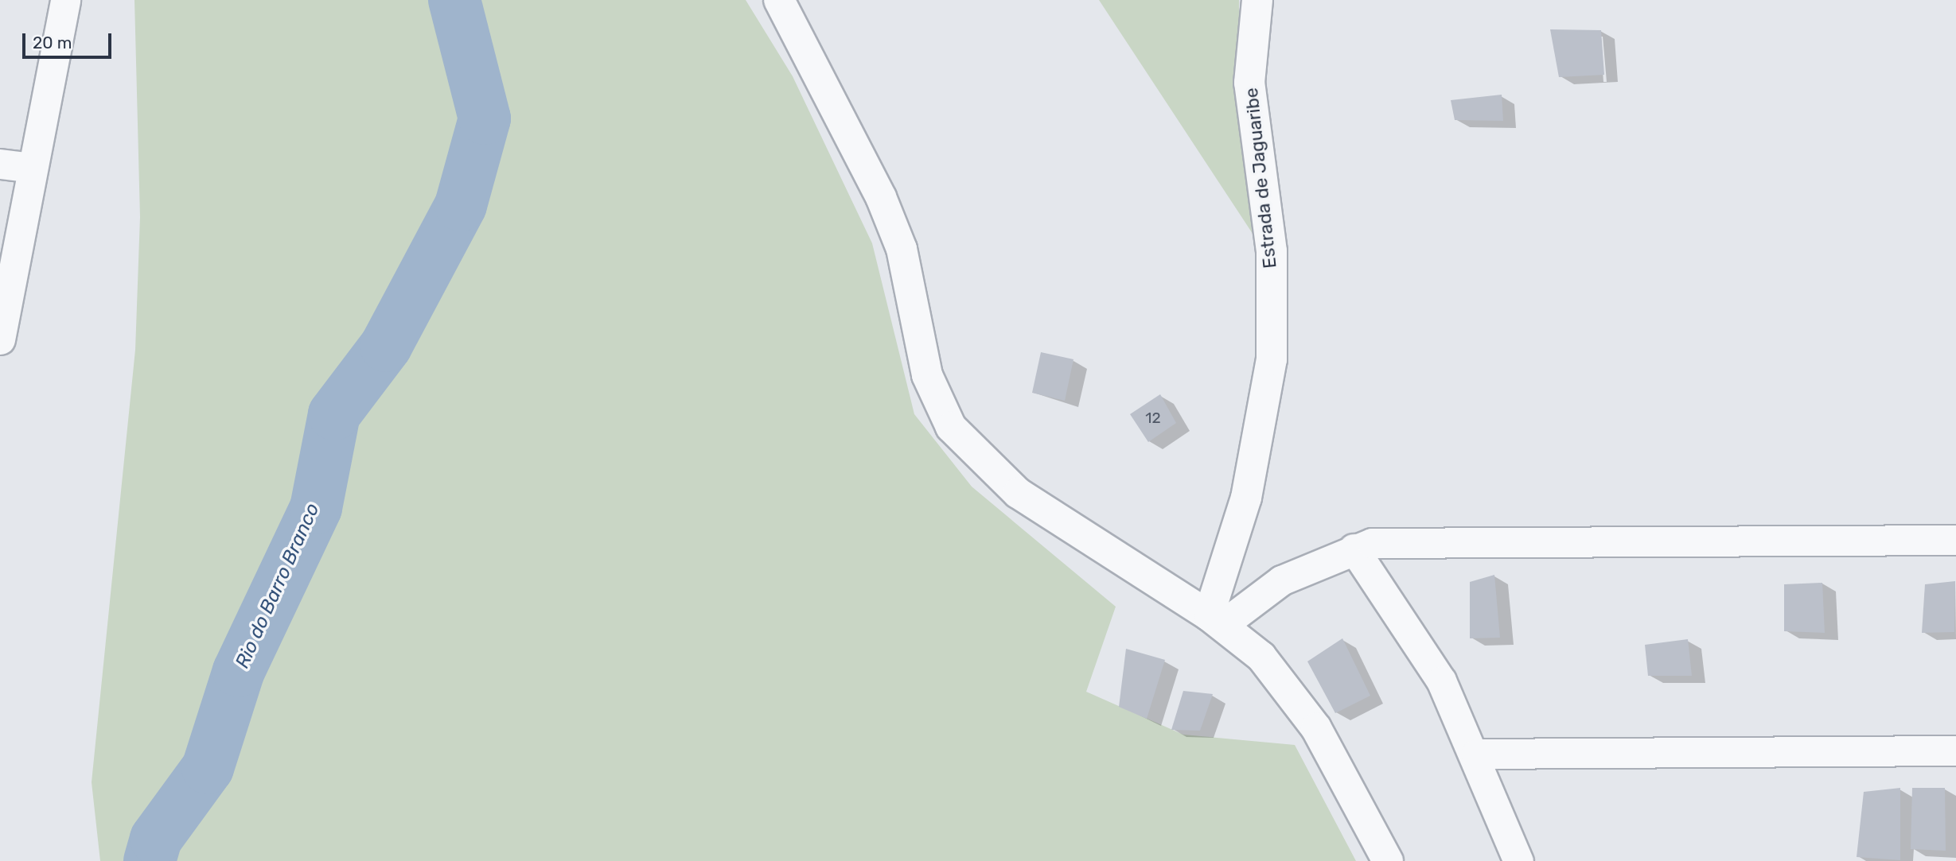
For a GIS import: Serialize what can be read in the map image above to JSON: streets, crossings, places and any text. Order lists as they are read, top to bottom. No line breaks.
{"streets":{"street":["Estrada de Jaguaribe"]},"water":["Rio do Barro Branco"],"house_numbers":["12"],"scale_bar":"20 m"}
